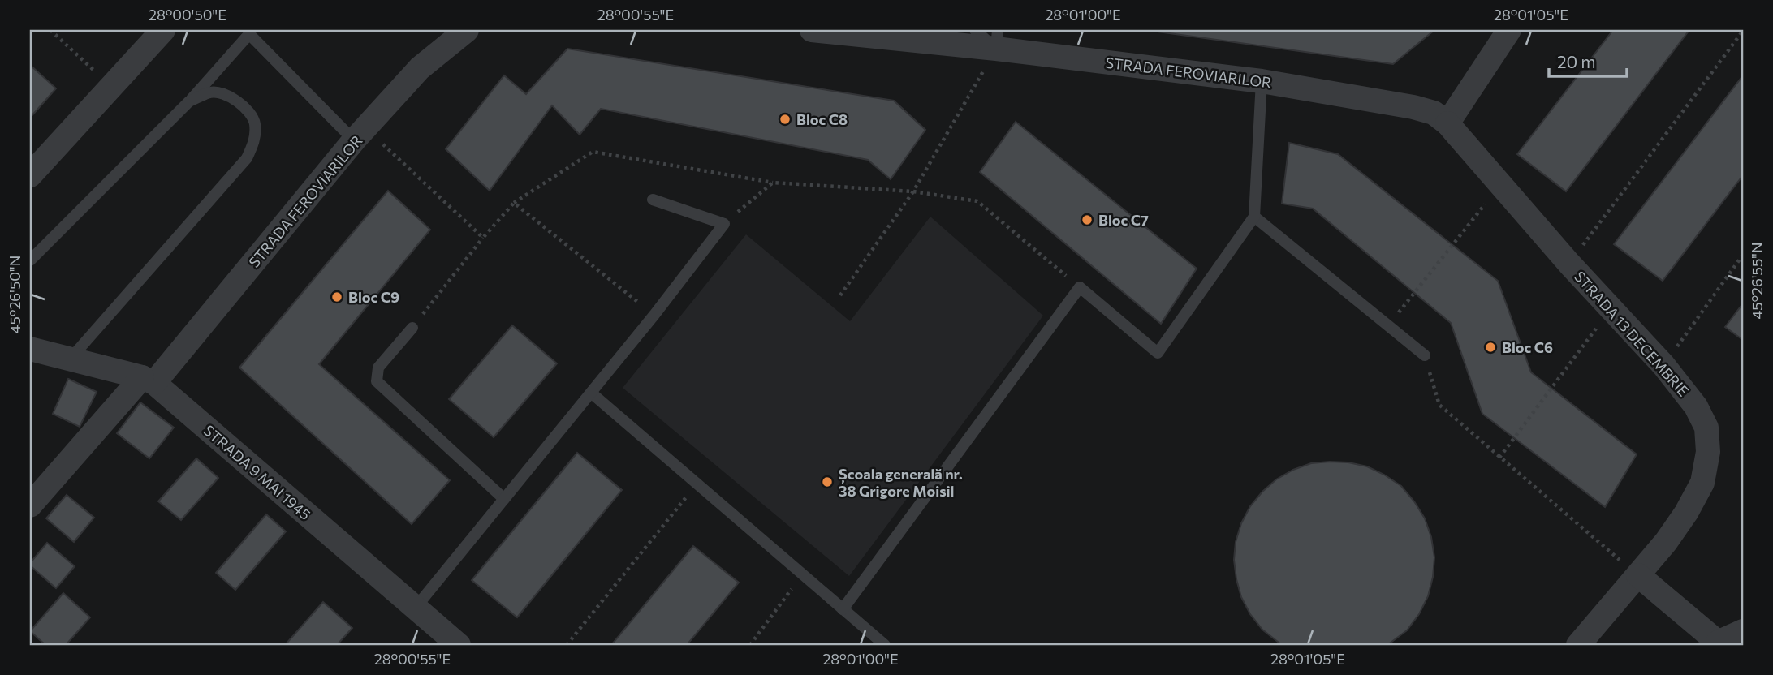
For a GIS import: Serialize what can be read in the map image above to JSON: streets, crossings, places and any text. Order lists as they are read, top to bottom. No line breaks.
{"streets":{"street":["STRADA FEROVIARILOR","STRADA 13 DECEMBRIE","STRADA 9 MAI 1945"]},"crossings":[["STRADA FEROVIARILOR","STRADA 13 DECEMBRIE"],["STRADA FEROVIARILOR","STRADA 9 MAI 1945"]],"places":["Bloc C8","Bloc C7","Bloc C9","Bloc C6","Școala generală nr. 38 Grigore Moisil"],"scale_bar":"20 m","coordinates":["28°00'50\"E","28°00'55\"E","28°01'00\"E","28°01'05\"E","45°26'55\"N","45°26'50\"N"]}
